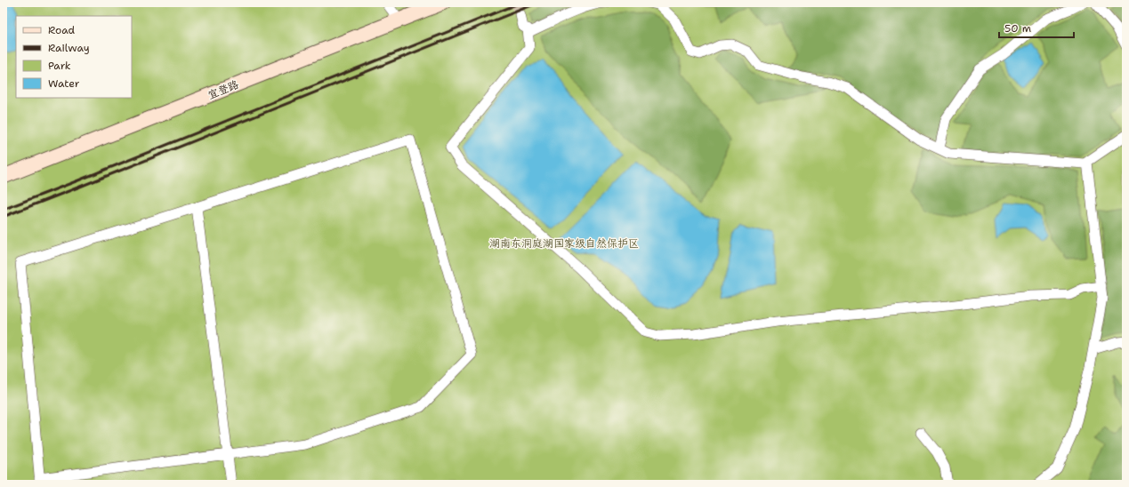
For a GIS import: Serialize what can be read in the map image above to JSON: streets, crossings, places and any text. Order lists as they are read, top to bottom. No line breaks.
{"streets":{"street":["宜登路"]},"parks":["湖南东洞庭湖国家级自然保护区"],"legend":["Road","Railway","Park","Water"],"scale_bar":"50 m"}
